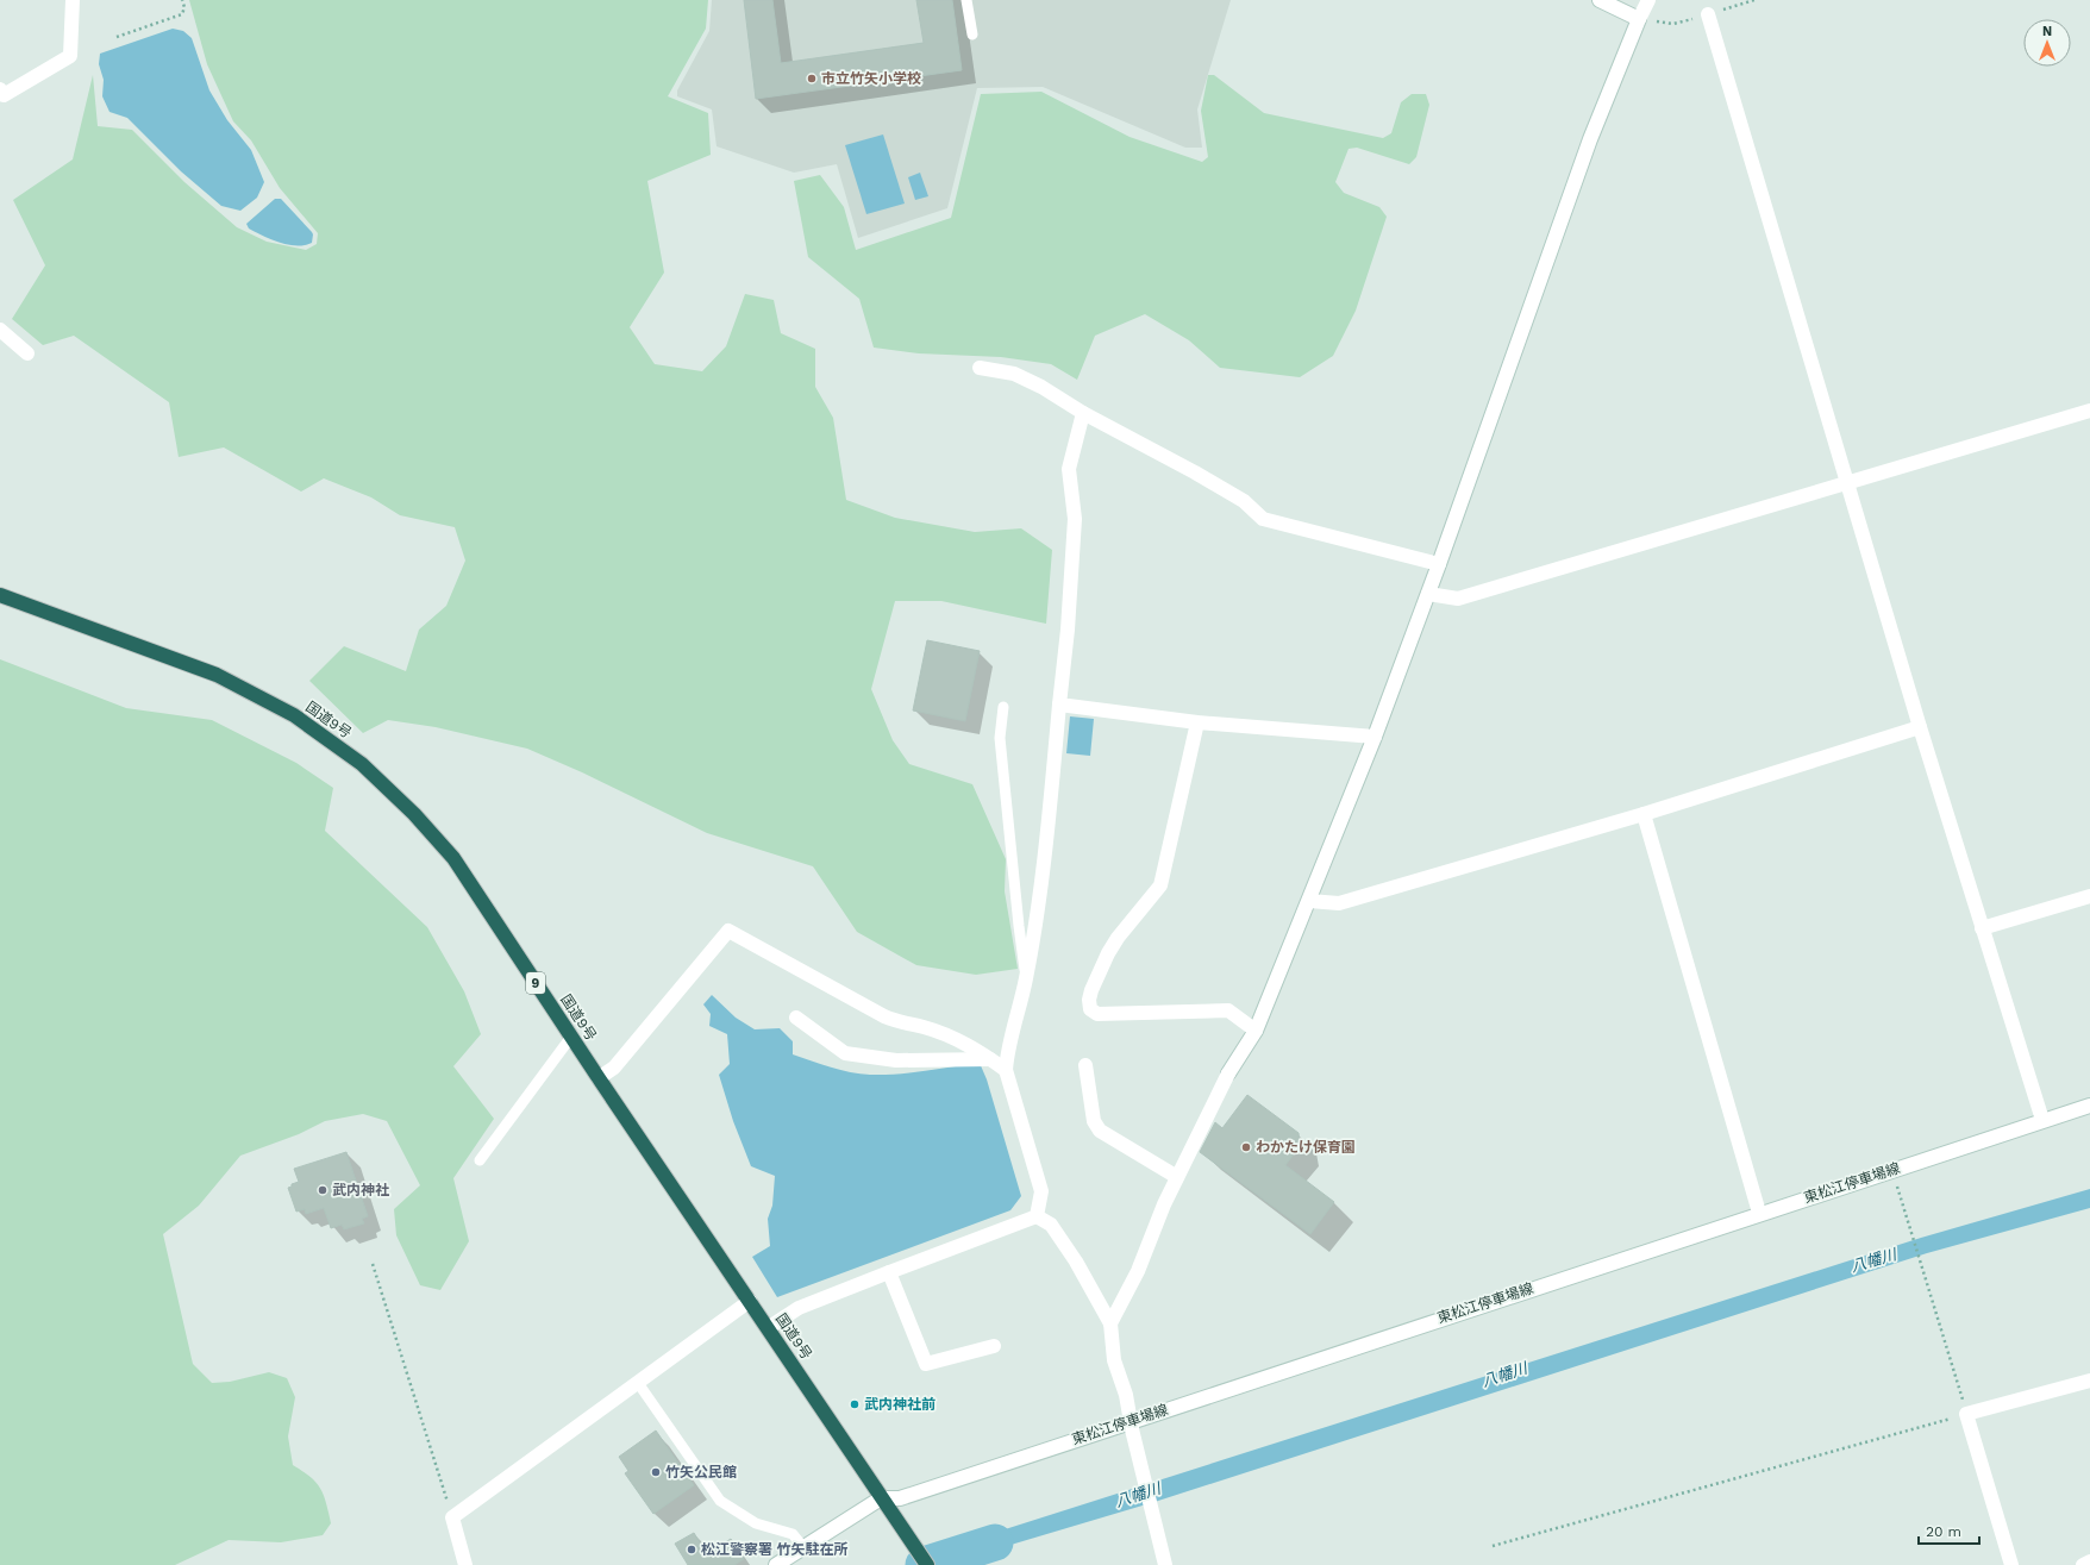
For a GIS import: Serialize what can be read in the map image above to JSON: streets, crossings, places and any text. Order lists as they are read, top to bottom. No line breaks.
{"streets":{"highway":["国道9号","9"],"street":["東松江停車場線"]},"crossings":[["国道9号","東松江停車場線"]],"water":["八幡川"],"places":["市立竹矢小学校","わかたけ保育園","武内神社","武内神社前","竹矢公民館","松江警察署 竹矢駐在所"],"scale_bar":"20 m","north":"top"}
